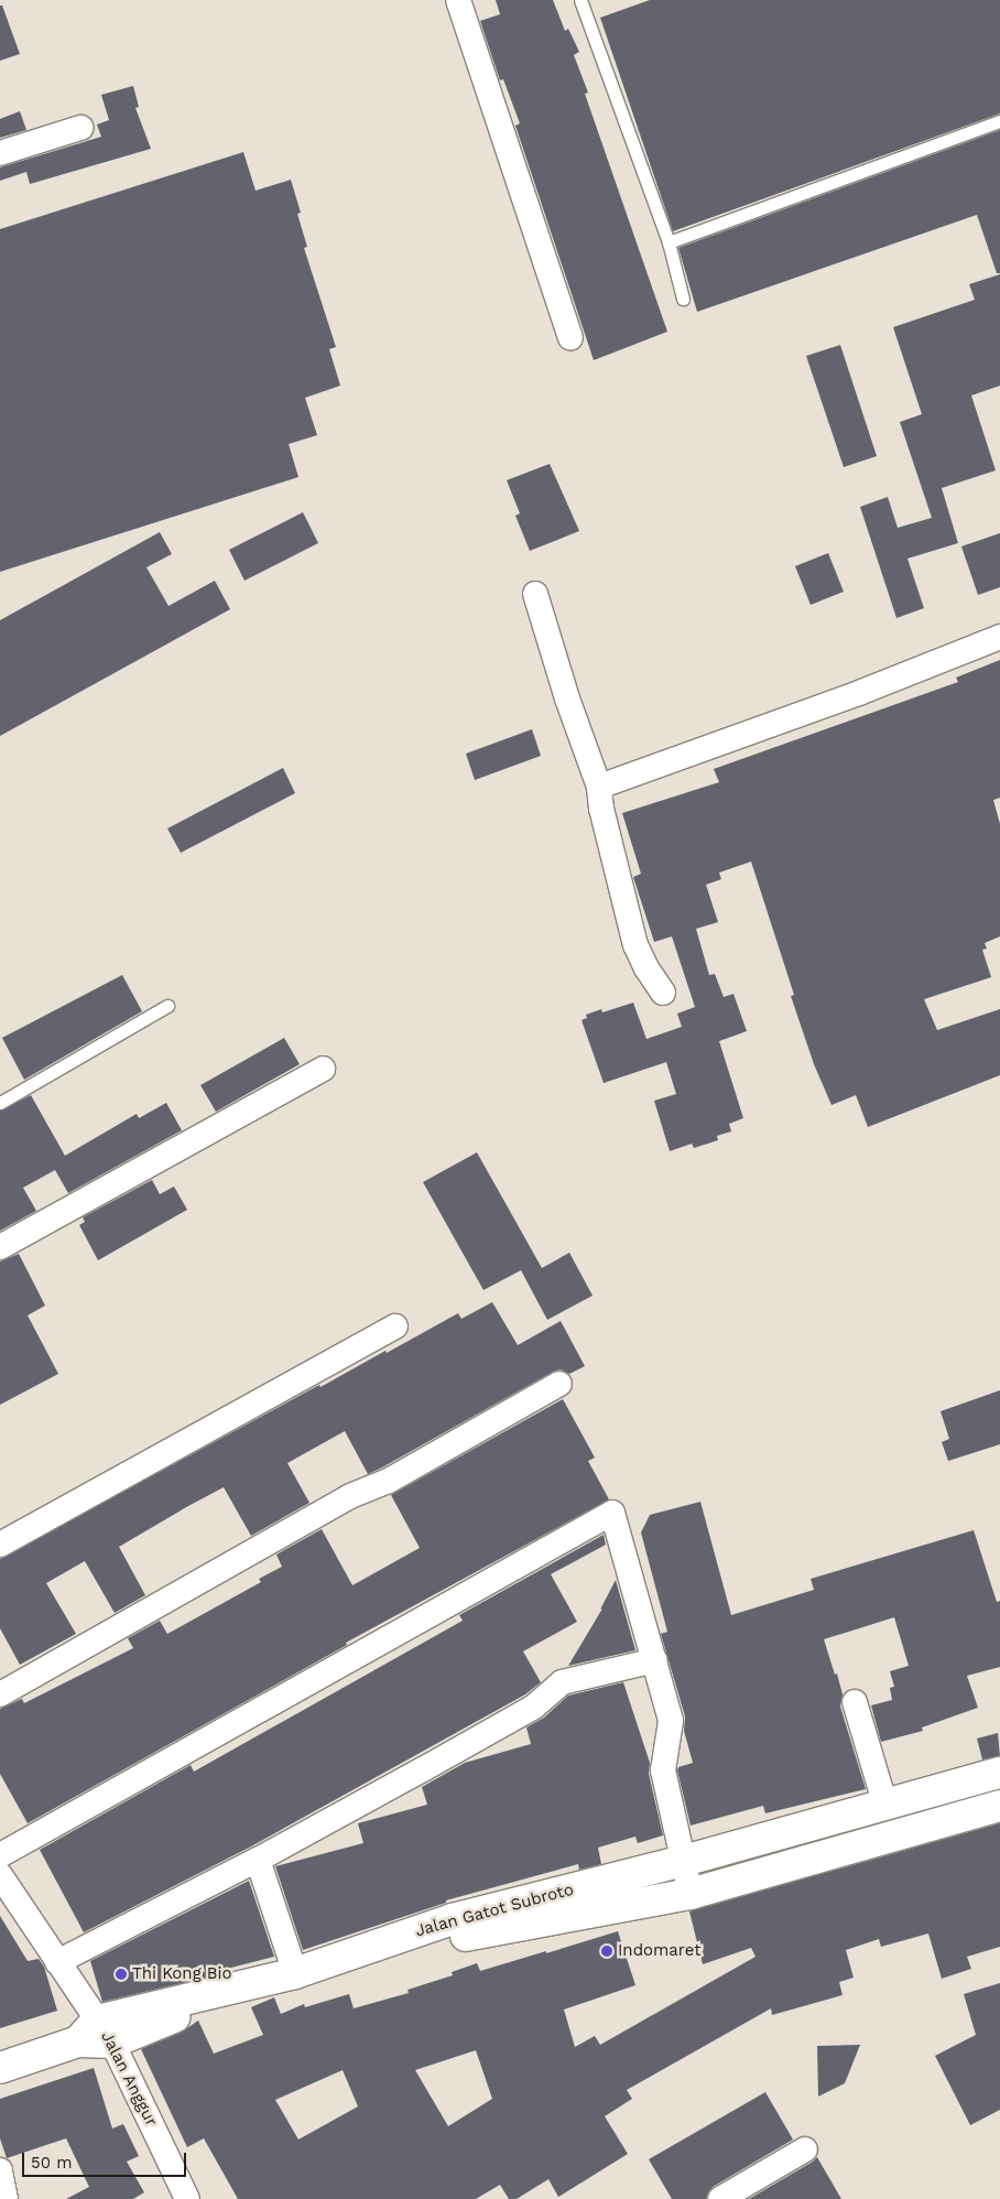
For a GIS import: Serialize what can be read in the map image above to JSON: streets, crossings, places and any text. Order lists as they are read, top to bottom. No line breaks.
{"streets":{"main road":["Jalan Gatot Subroto"],"street":["Jalan Anggur"]},"crossings":[["Jalan Gatot Subroto","Jalan Anggur"]],"places":["Indomaret","Thi Kong Bio"],"scale_bar":"50 m"}
